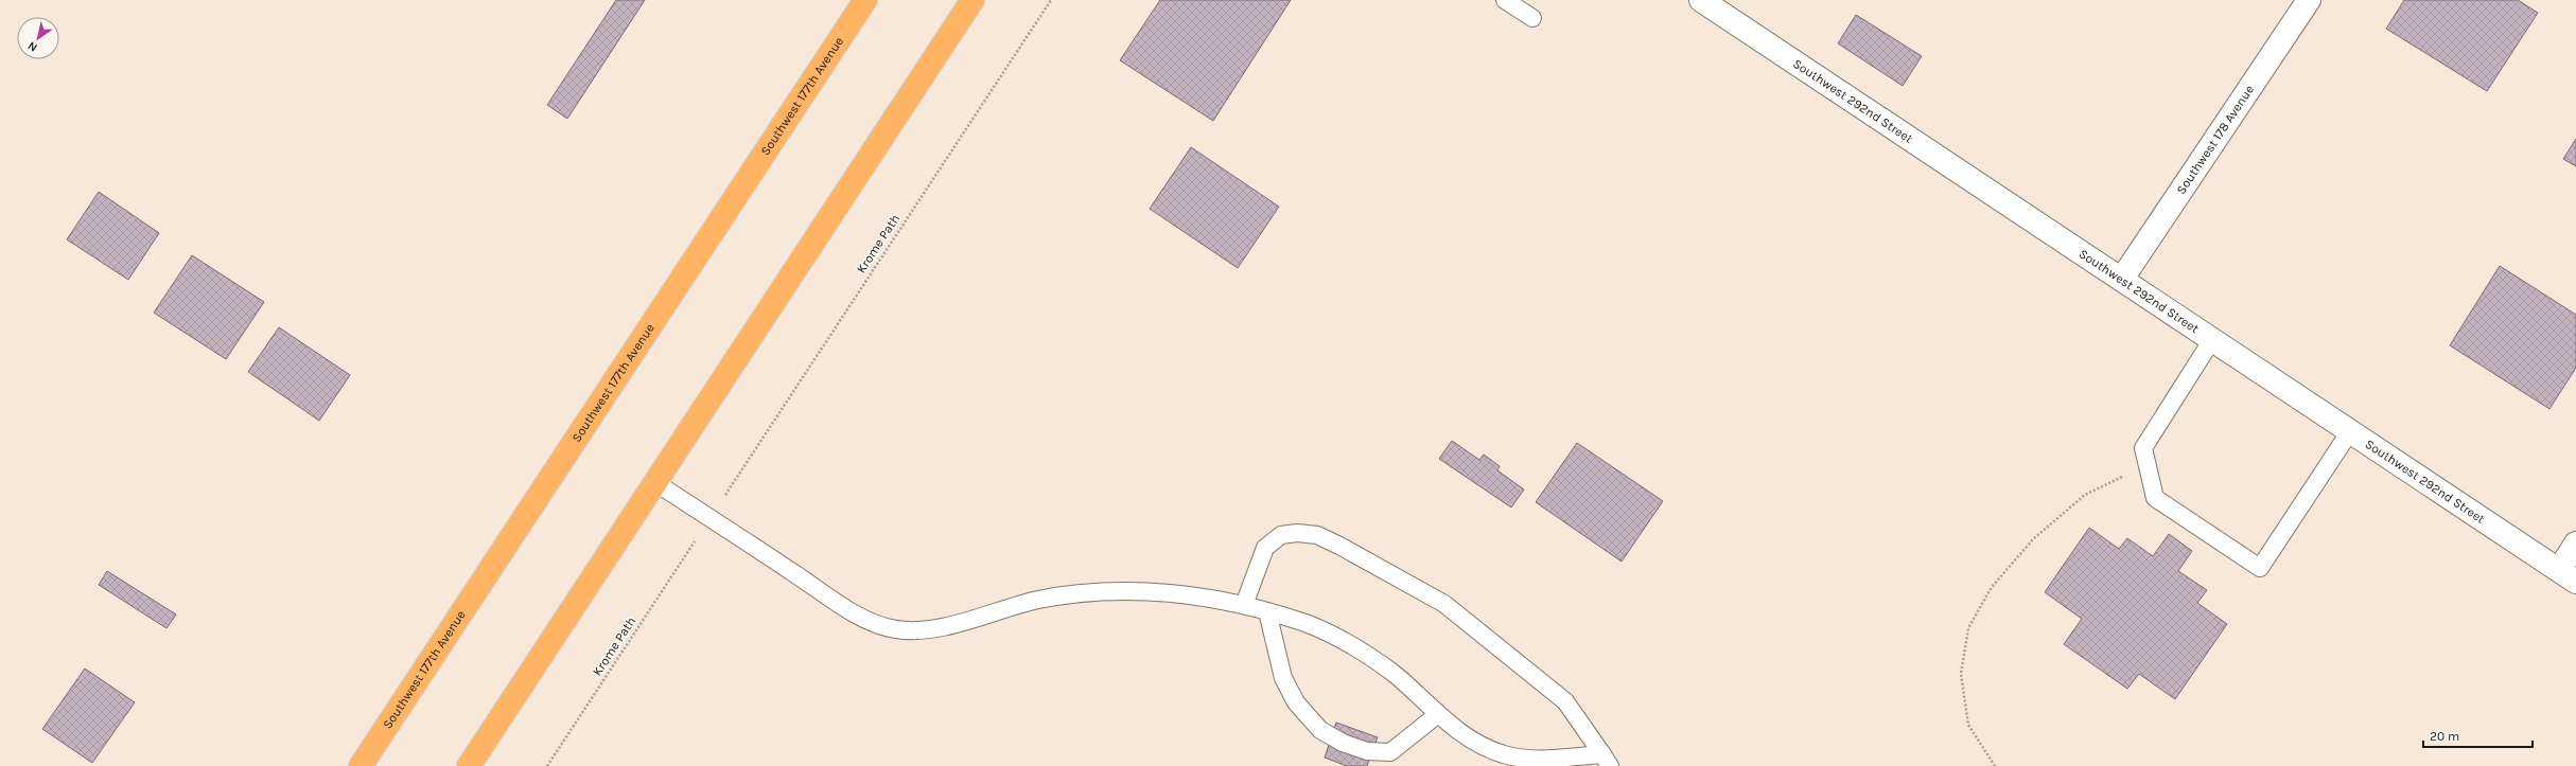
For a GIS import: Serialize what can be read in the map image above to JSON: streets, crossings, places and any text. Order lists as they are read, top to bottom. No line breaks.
{"streets":{"highway":["Southwest 177th Avenue"],"street":["Southwest 292nd Street","Southwest 178 Avenue"],"path":["Krome Path"]},"crossings":[["Southwest 292nd Street","Southwest 178 Avenue"]],"scale_bar":"20 m","north":"bottom left"}
